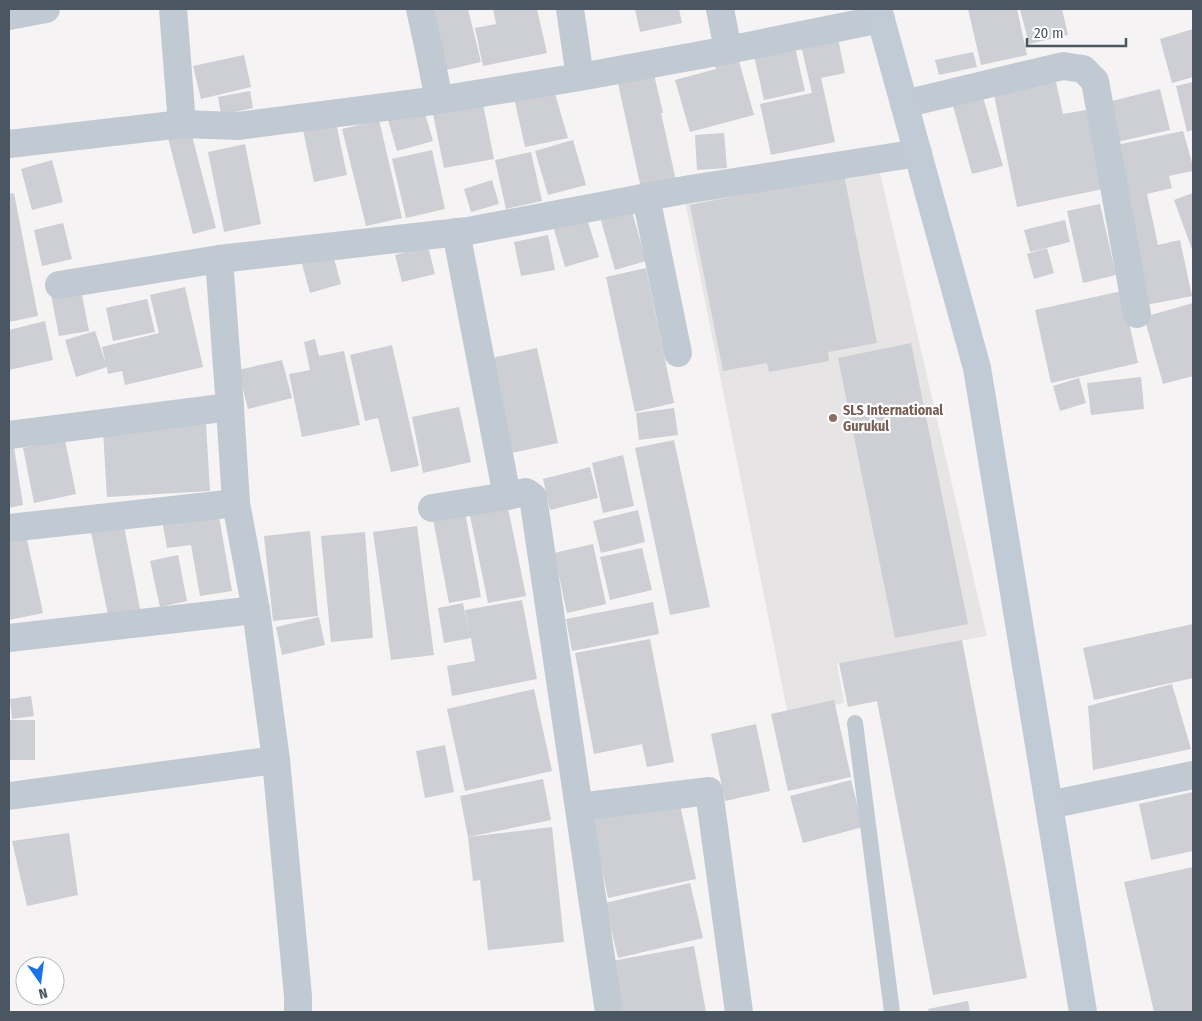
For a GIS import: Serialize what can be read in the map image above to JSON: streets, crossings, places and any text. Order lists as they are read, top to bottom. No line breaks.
{"places":["SLS International Gurukul"],"scale_bar":"20 m","north":"bottom"}
